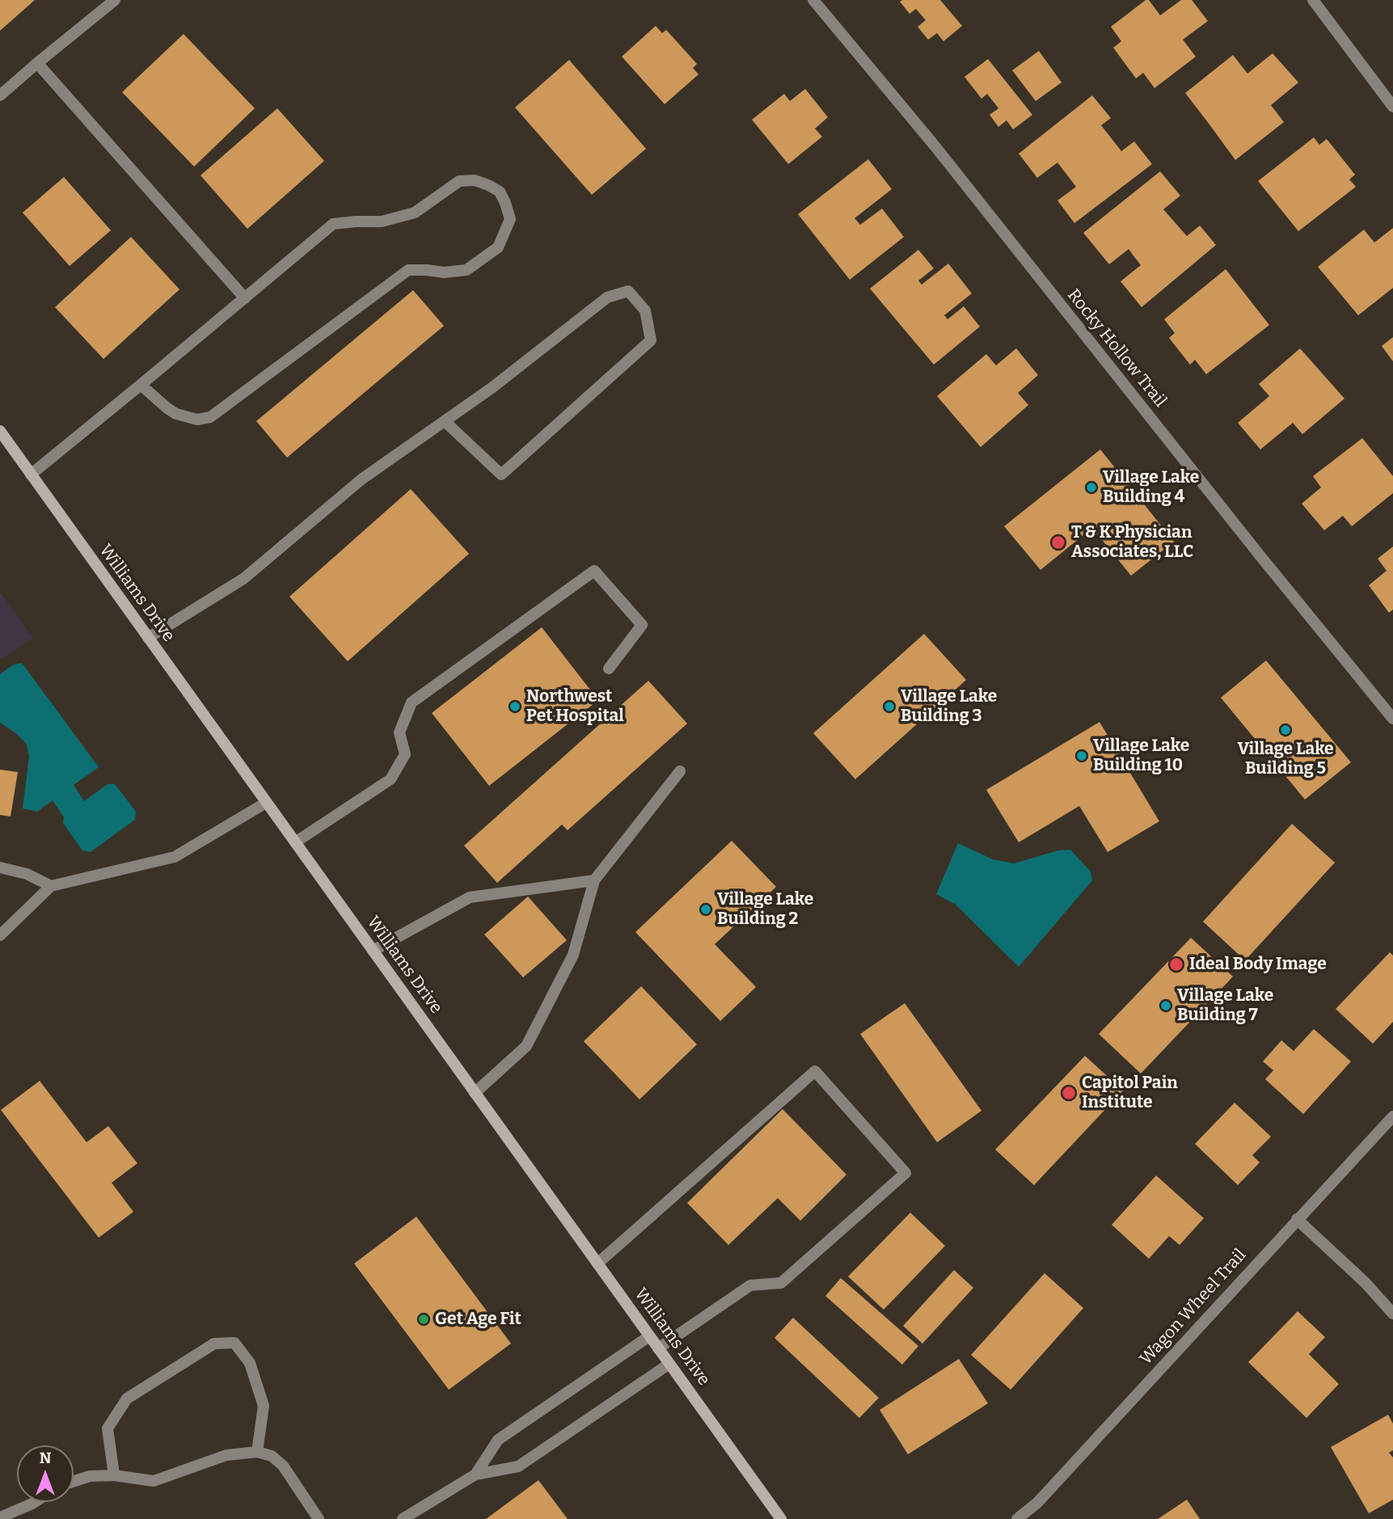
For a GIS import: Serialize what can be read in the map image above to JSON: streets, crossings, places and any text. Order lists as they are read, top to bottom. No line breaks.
{"streets":{"main road":["Williams Drive"],"street":["Rocky Hollow Trail","Wagon Wheel Trail"]},"places":["Village Lake Building 4","T & K Physician Associates, LLC","Northwest Pet Hospital","Village Lake Building 3","Village Lake Building 5","Village Lake Building 10","Village Lake Building 2","Ideal Body Image","Village Lake Building 7","Capitol Pain Institute","Get Age Fit"],"north":"top"}
